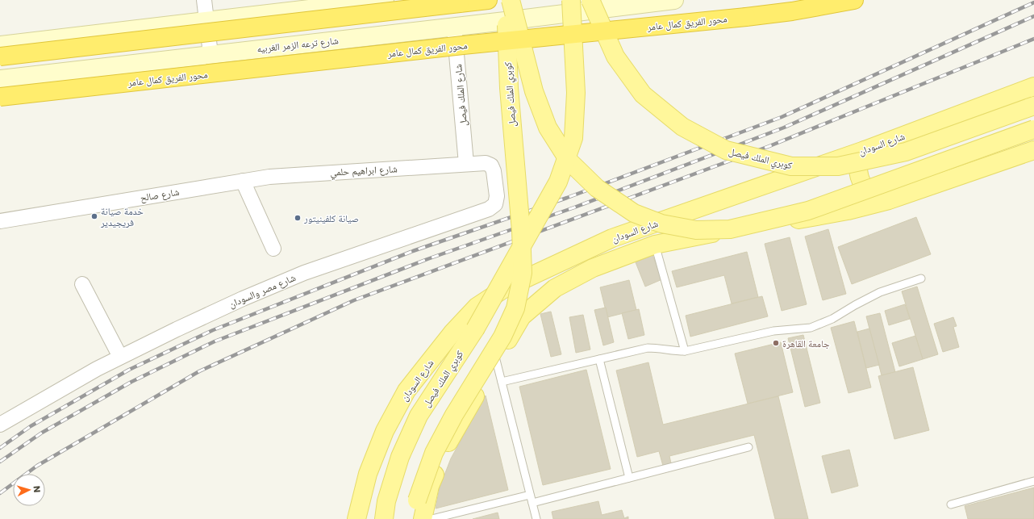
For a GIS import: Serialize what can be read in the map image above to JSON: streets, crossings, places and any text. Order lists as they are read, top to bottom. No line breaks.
{"streets":{"highway":["محور الفريق كمال عامر"],"main road":["شارع ترعه الزمر الغربيه","كوبري الملك فيصل","شارع السودان"],"street":["شارع الملك فيصل","شارع ابراهيم حلمي","شارع صالح","شارع مصر والسودان"]},"crossings":[["شارع ترعه الزمر الغربيه","كوبري الملك فيصل"],["شارع ترعه الزمر الغربيه","شارع الملك فيصل"],["شارع الملك فيصل","شارع ابراهيم حلمي"],["شارع ابراهيم حلمي","شارع صالح"],["شارع ابراهيم حلمي","شارع مصر والسودان"]],"places":["خدمة صيانة فريجيدير","صيانة كلفينيتور","جامعة القاهرة"],"north":"right"}
